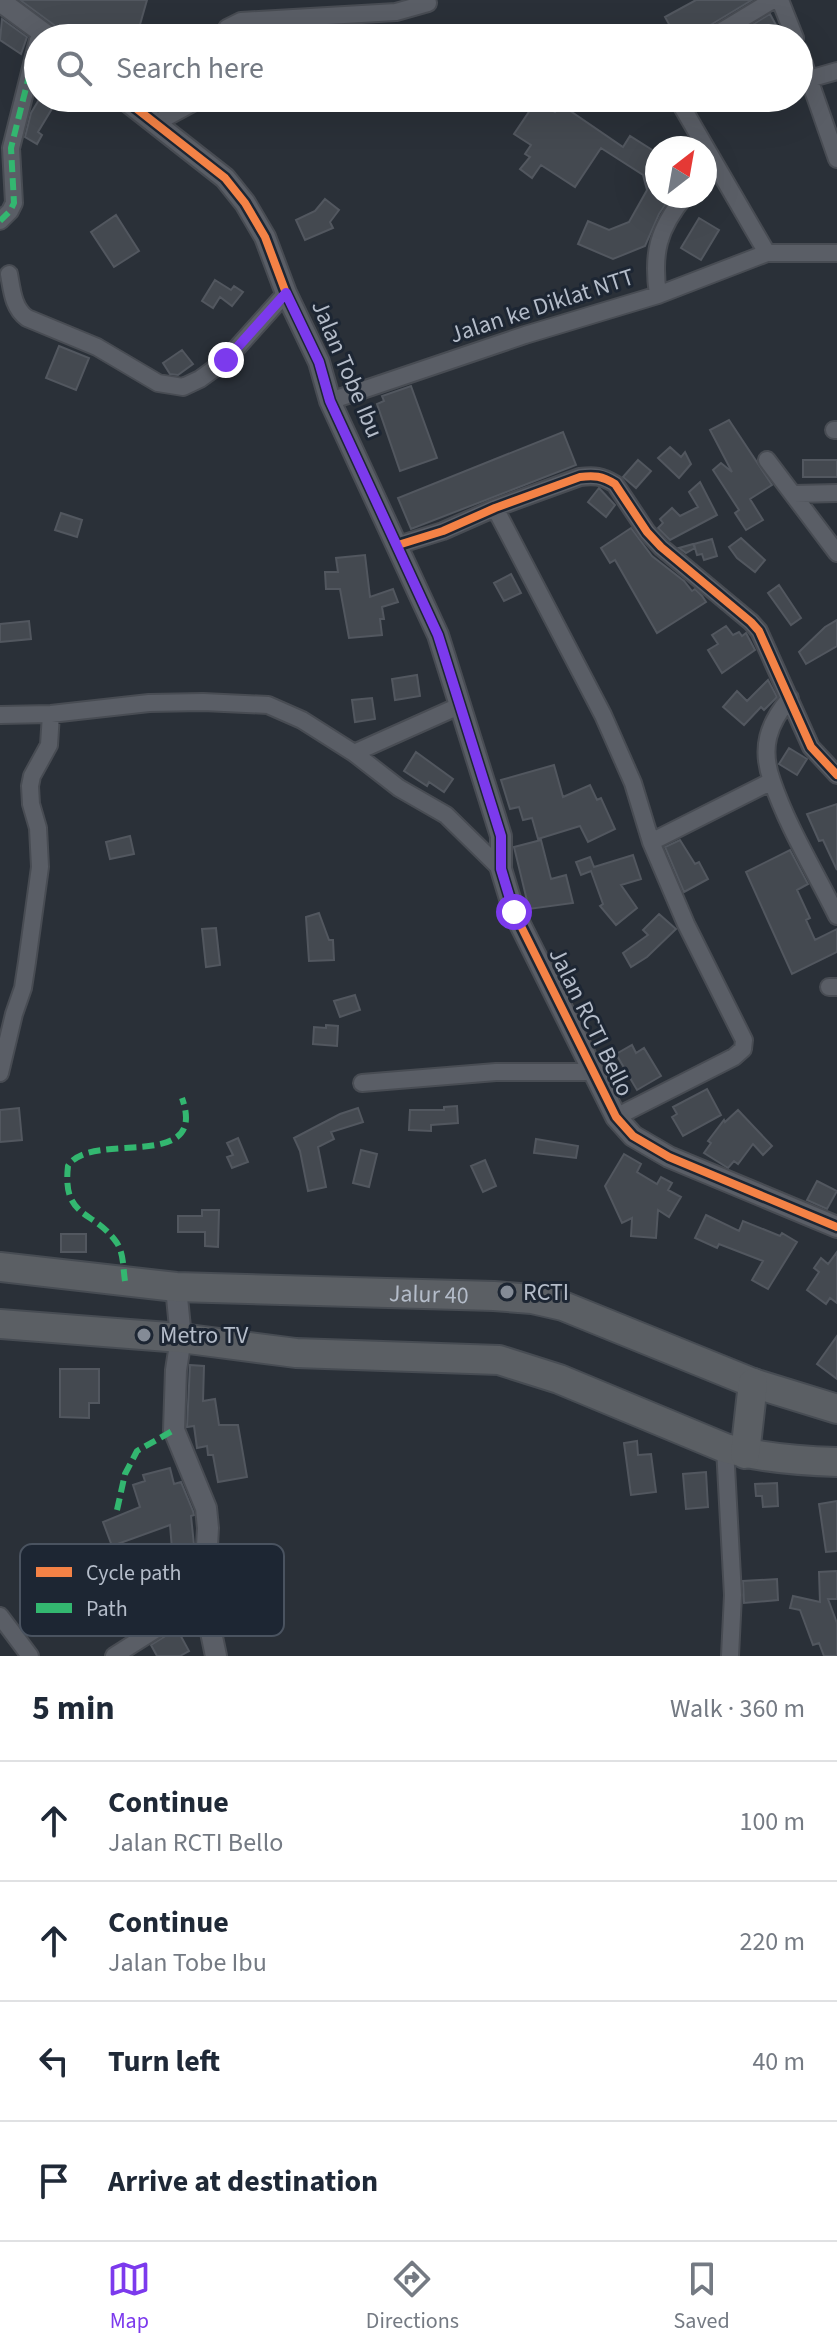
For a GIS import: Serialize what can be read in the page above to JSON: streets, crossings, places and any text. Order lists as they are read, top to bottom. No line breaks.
{"streets":{"highway":["Jalur 40"],"street":["Jalan ke Diklat NTT","Jalan Tobe Ibu","Jalan RCTI Bello"]},"crossings":[["Jalan ke Diklat NTT","Jalan Tobe Ibu"],["Jalan Tobe Ibu","Jalan RCTI Bello"]],"places":["RCTI","Metro TV"],"legend":["Cycle path","Path"],"north":"top right","page":{"search":"Search here","heading":["5 min","Walk · 360 m"],"list":[["Continue","Jalan RCTI Bello","100 m"],["Continue","Jalan Tobe Ibu","220 m"],["Turn left","40 m"],"Arrive at destination"],"nav":["Map","Directions","Saved"]}}
